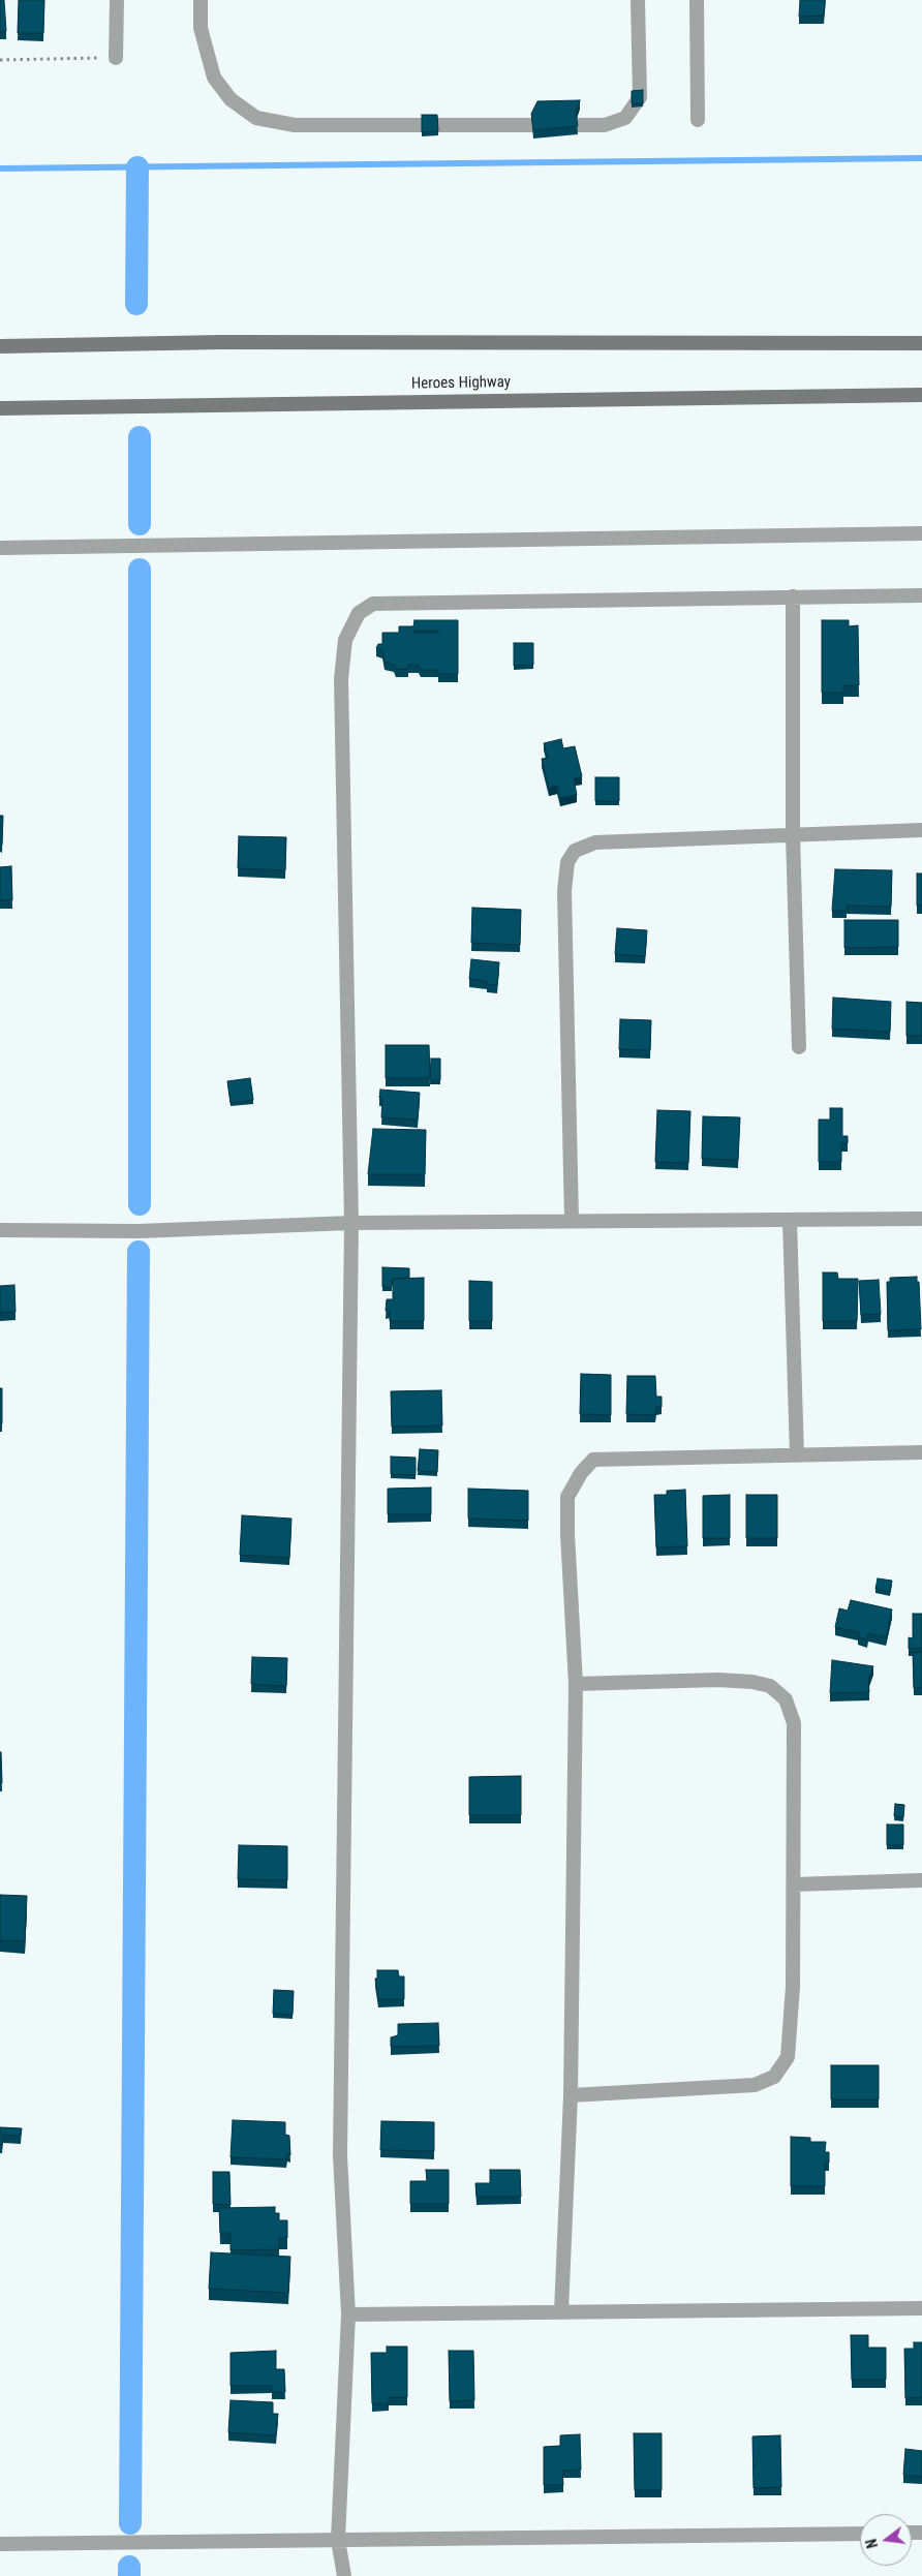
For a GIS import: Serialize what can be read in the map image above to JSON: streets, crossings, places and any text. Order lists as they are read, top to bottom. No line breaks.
{"streets":{"main road":["Heroes Highway"]},"north":"left"}
